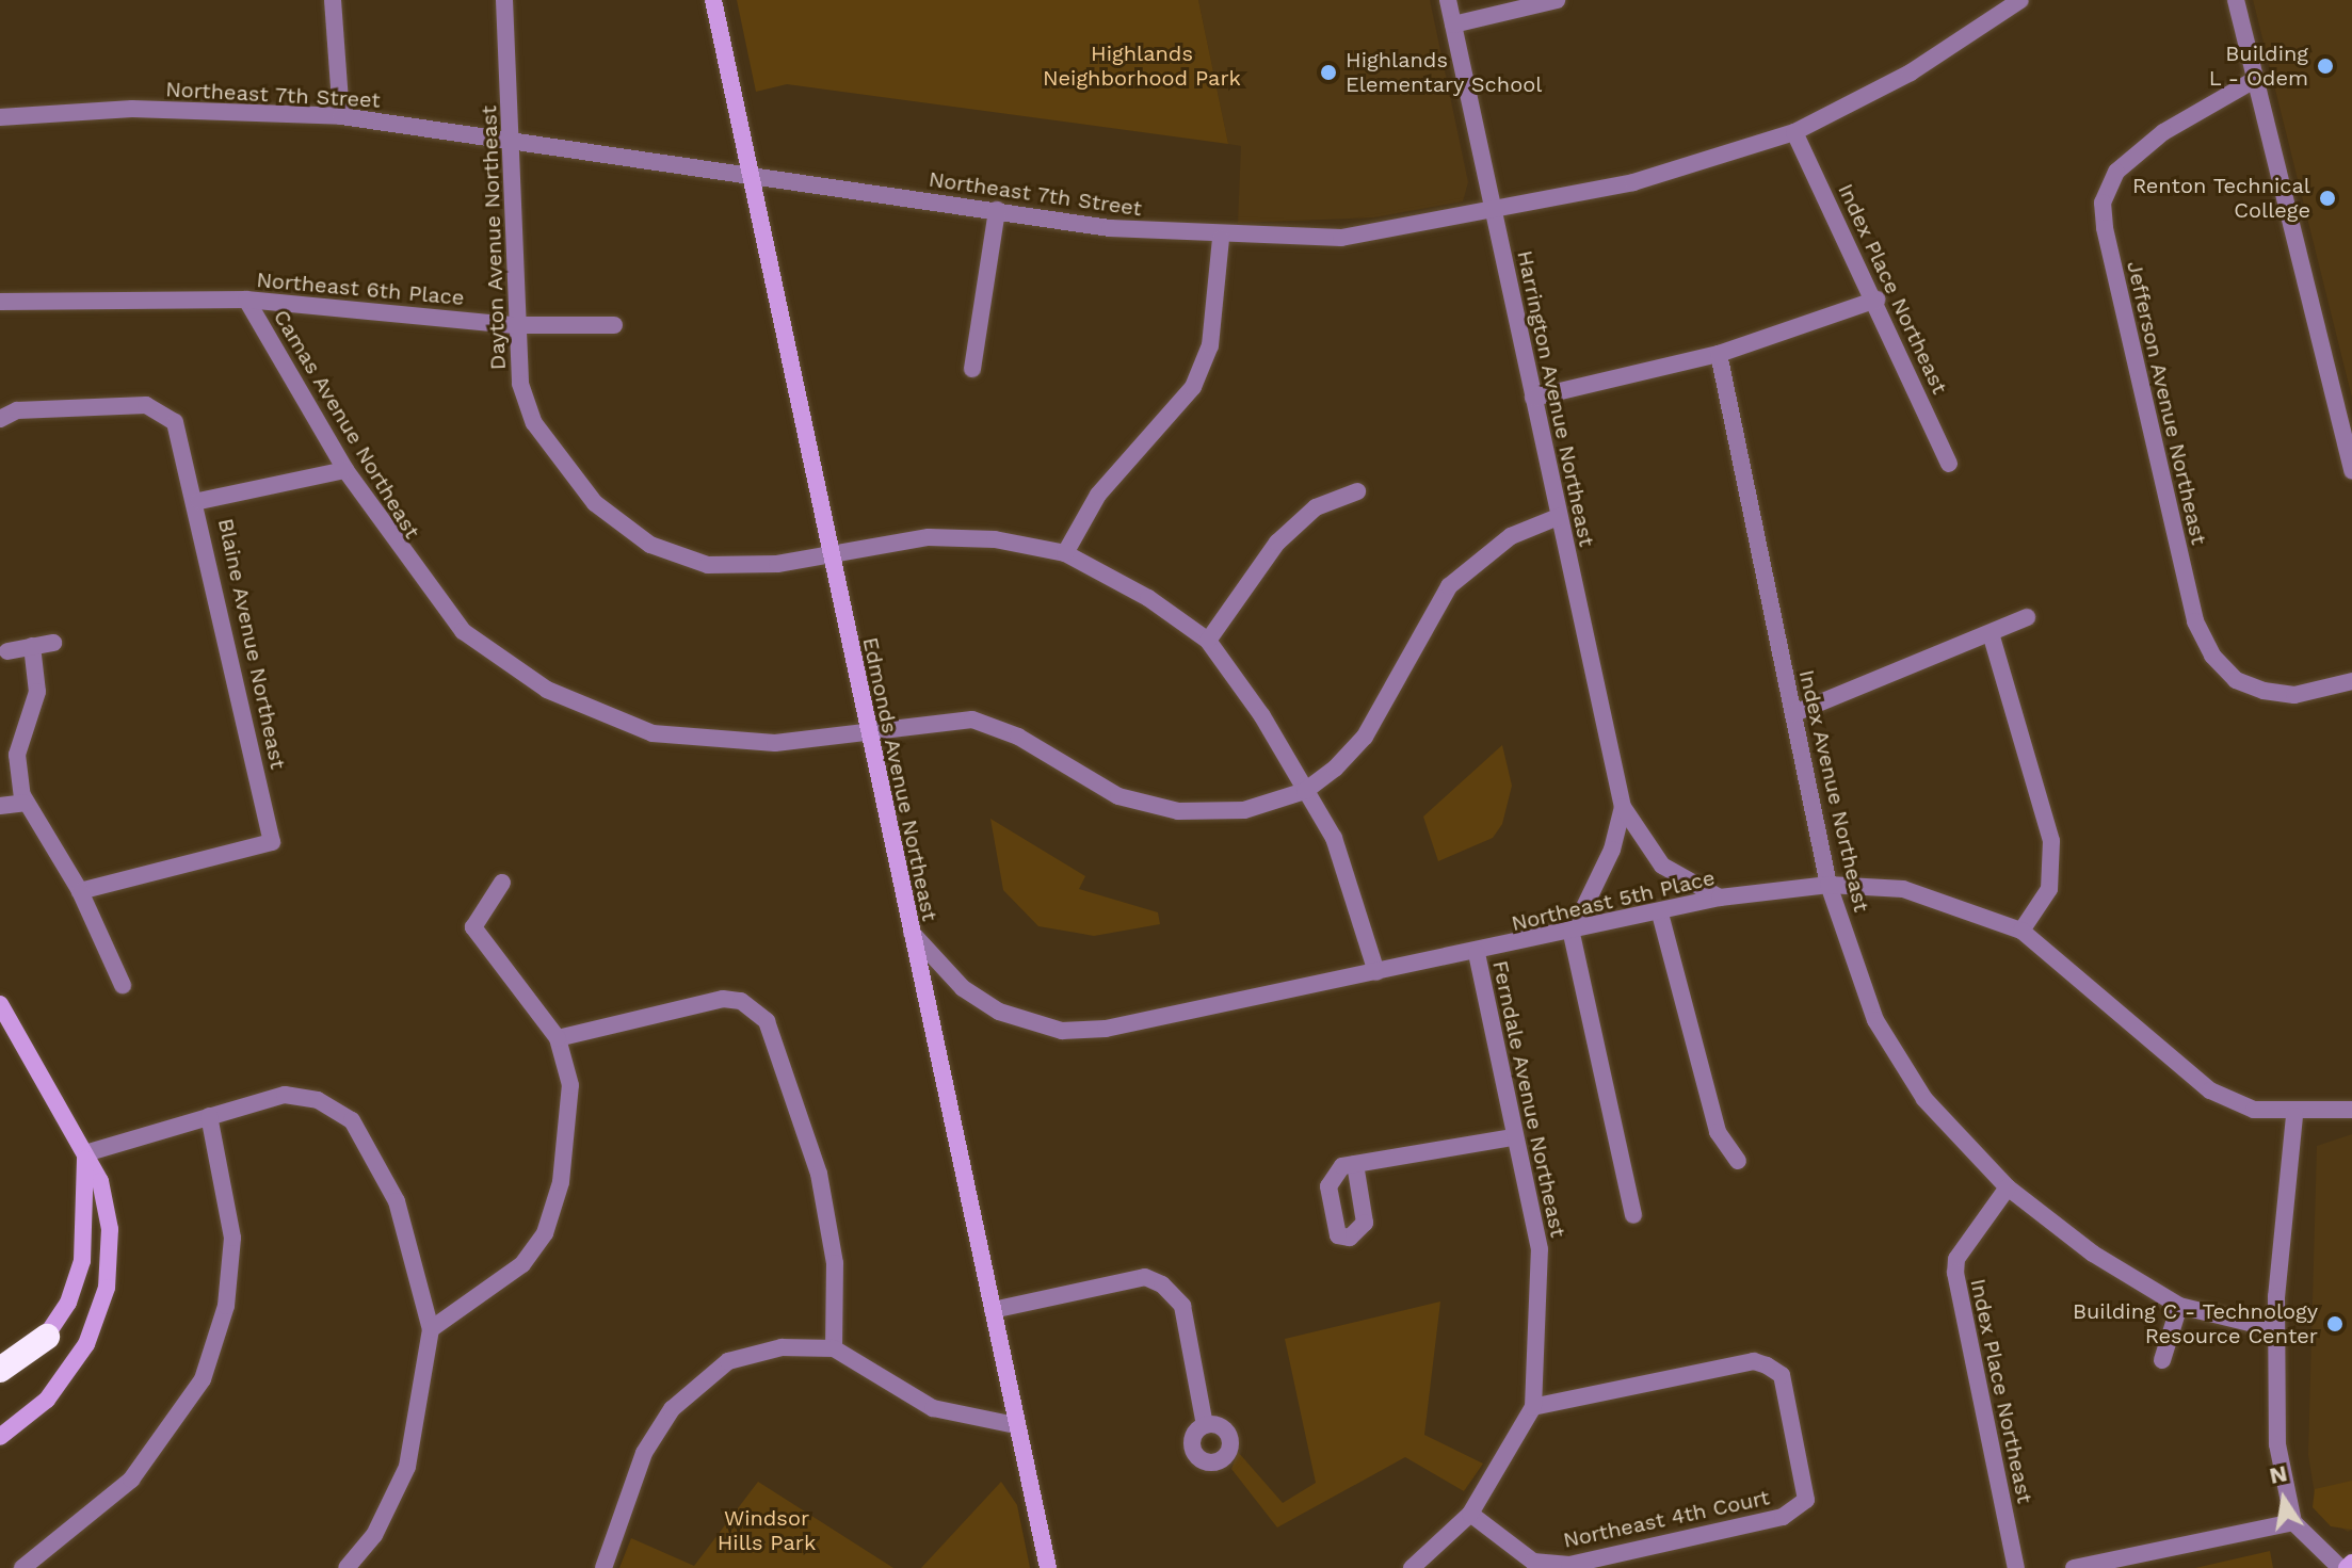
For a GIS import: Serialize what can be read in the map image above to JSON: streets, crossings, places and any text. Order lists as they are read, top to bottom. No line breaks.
{"streets":{"street":["Northeast 7th Street","Dayton Avenue Northeast","Northeast 6th Place","Index Place Northeast","Harrington Avenue Northeast","Jefferson Avenue Northeast","Camas Avenue Northeast","Blaine Avenue Northeast","Edmonds Avenue Northeast","Index Avenue Northeast","Northeast 5th Place","Ferndale Avenue Northeast","Northeast 4th Court"]},"crossings":[["Northeast 7th Street","Dayton Avenue Northeast"],["Northeast 7th Street","Index Place Northeast"],["Northeast 7th Street","Harrington Avenue Northeast"],["Northeast 7th Street","Edmonds Avenue Northeast"],["Dayton Avenue Northeast","Northeast 6th Place"],["Dayton Avenue Northeast","Edmonds Avenue Northeast"],["Northeast 6th Place","Camas Avenue Northeast"],["Index Place Northeast","Index Avenue Northeast"],["Harrington Avenue Northeast","Northeast 5th Place"],["Camas Avenue Northeast","Blaine Avenue Northeast"],["Camas Avenue Northeast","Edmonds Avenue Northeast"],["Edmonds Avenue Northeast","Northeast 5th Place"],["Index Avenue Northeast","Northeast 5th Place"],["Northeast 5th Place","Ferndale Avenue Northeast"],["Ferndale Avenue Northeast","Northeast 4th Court"]],"parks":["Highlands Neighborhood Park","Windsor Hills Park"],"places":["Building L - Odem","Highlands Elementary School","Renton Technical College","Building C - Technology Resource Center"],"north":"top"}
